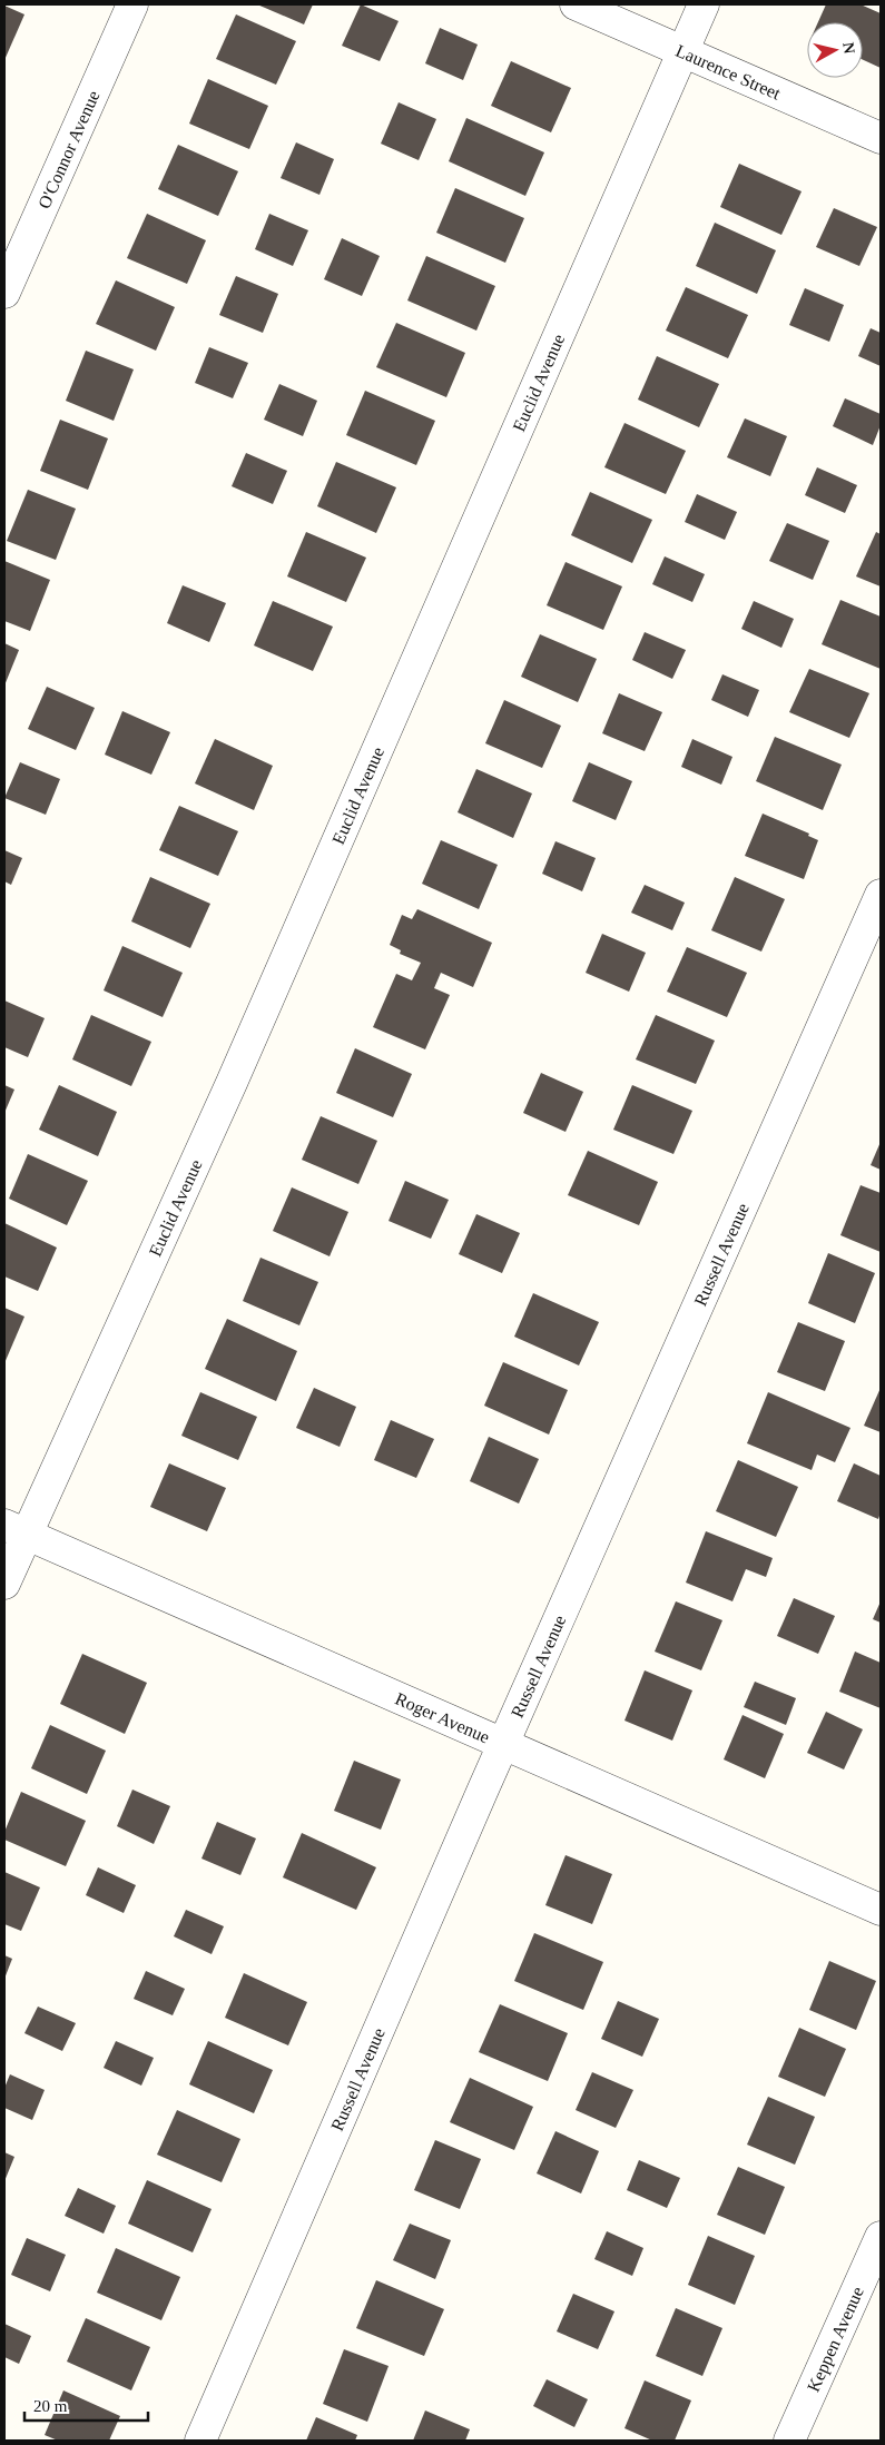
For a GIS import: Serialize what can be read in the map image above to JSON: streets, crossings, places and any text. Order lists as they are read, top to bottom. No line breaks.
{"streets":{"street":["Laurence Street","O'Connor Avenue","Euclid Avenue","Russell Avenue","Roger Avenue","Keppen Avenue"]},"crossings":[["Laurence Street","Euclid Avenue"],["Euclid Avenue","Roger Avenue"],["Russell Avenue","Roger Avenue"]],"scale_bar":"20 m","north":"right"}
